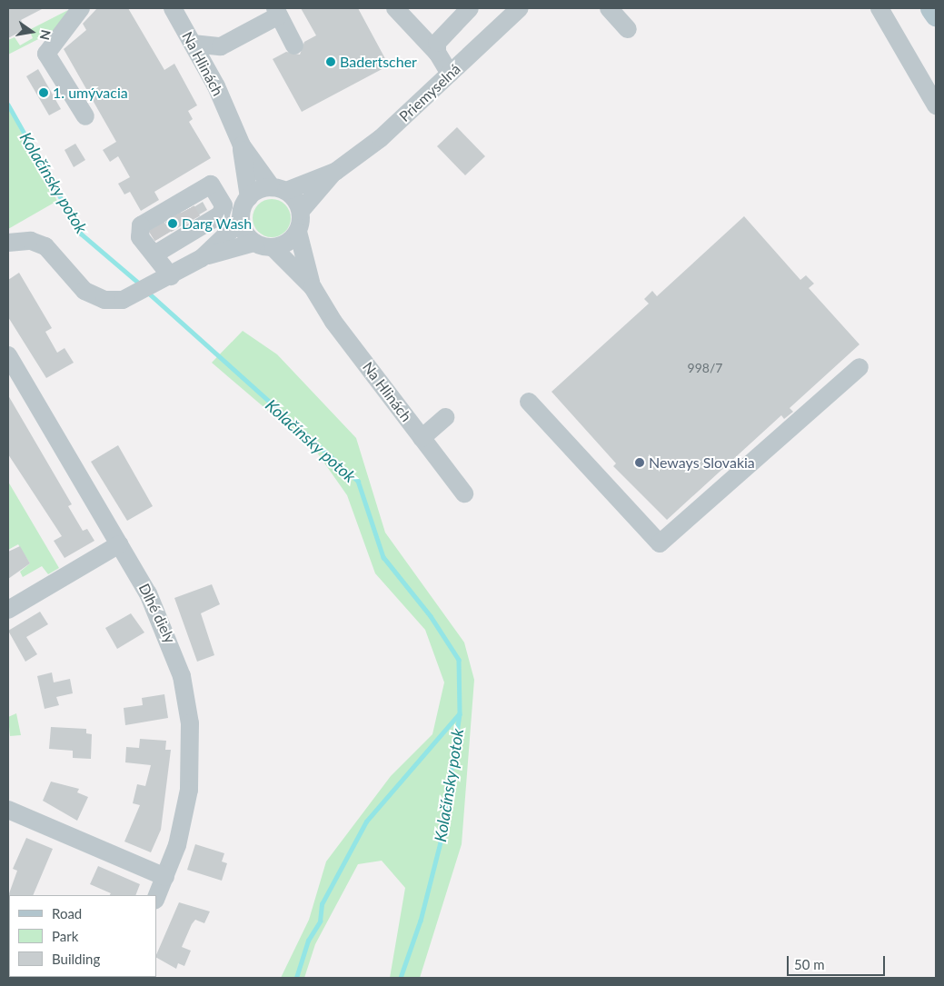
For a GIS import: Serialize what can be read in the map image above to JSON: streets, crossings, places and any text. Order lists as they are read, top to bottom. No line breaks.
{"streets":{"street":["Na Hlinách","Priemyselná","Dlhé diely"]},"crossings":[["Na Hlinách","Priemyselná"]],"water":["Kolačínsky potok"],"places":["Badertscher","1. umývacia","Darg Wash","Neways Slovakia"],"house_numbers":["998/7"],"legend":["Road","Park","Building"],"scale_bar":"50 m","north":"right"}
